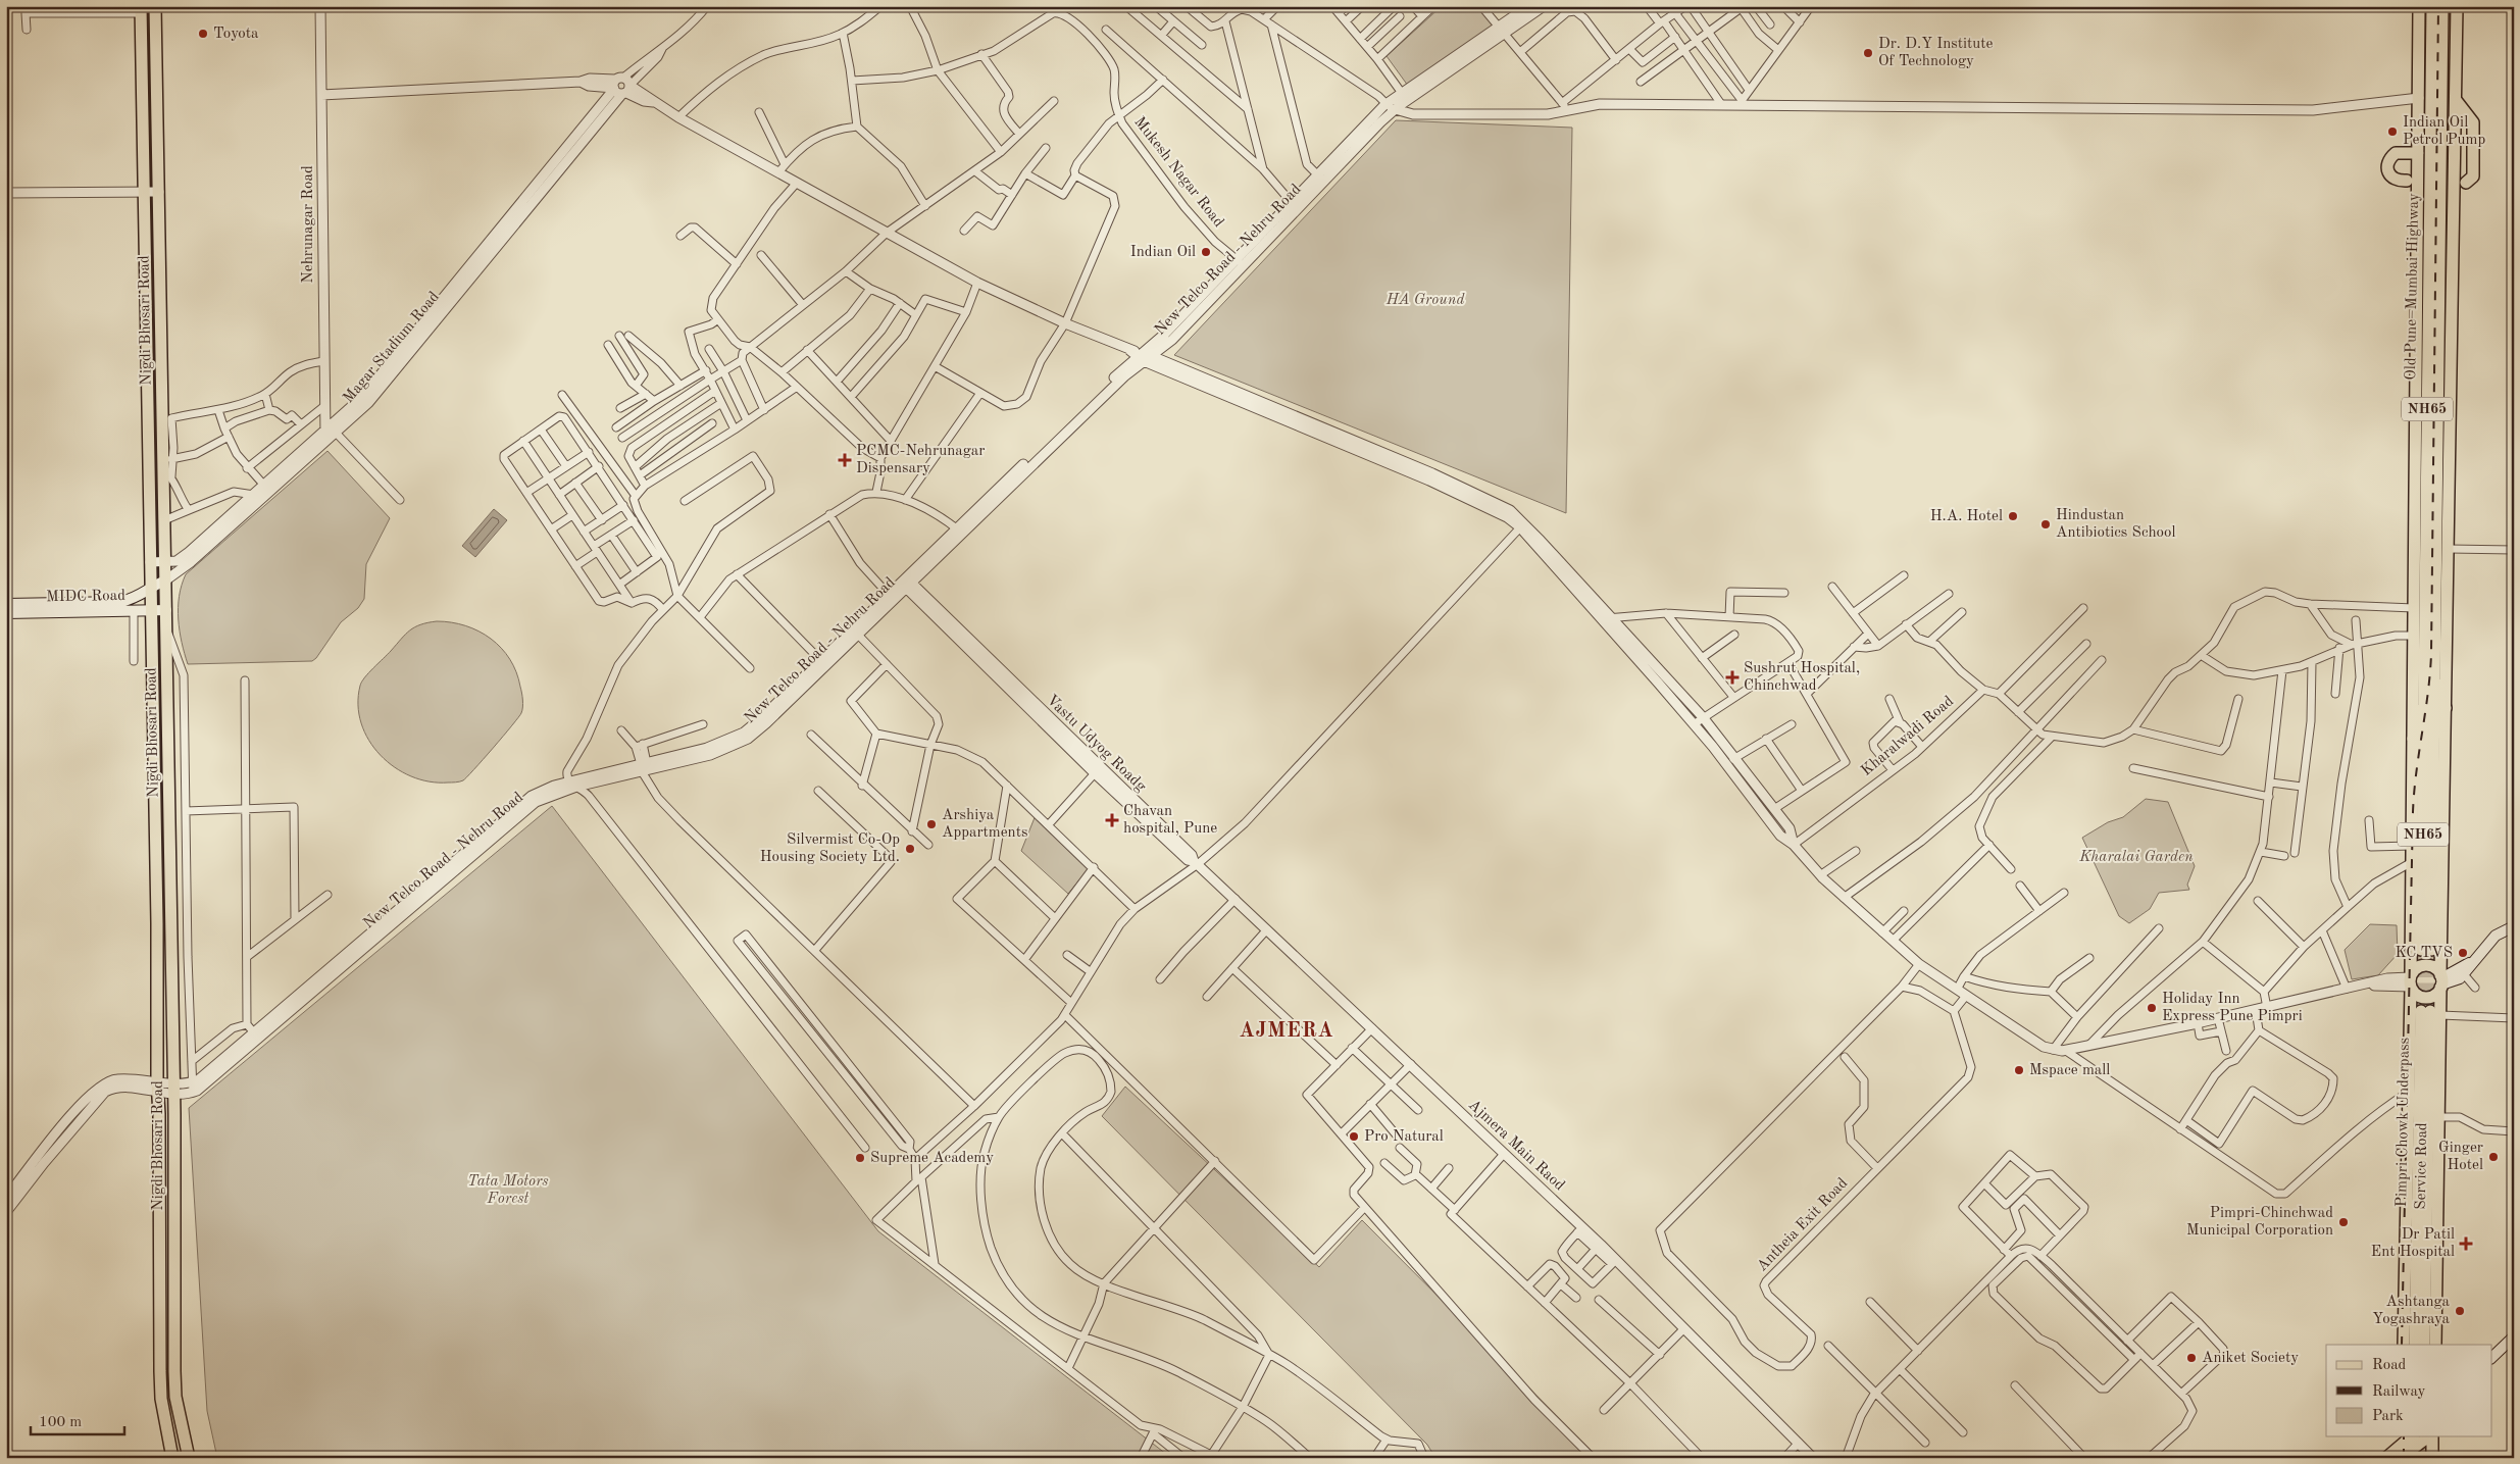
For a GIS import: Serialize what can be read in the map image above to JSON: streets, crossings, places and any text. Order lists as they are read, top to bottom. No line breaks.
{"streets":{"main road":["Old Pune–Mumbai Highway","Nigdi Bhosari Road","Magar Stadium Road","NH65","MIDC Road","Pimpri Chowk Underpass","Service Road"],"street":["Mukesh Nagar Road","Nehrunagar Road","New Telco Road - Nehru Road","Kharalwadi Road","Vastu Udyog Roadg","Ajmera Main Raod","Antheia Exit Road"]},"crossings":[["Mukesh Nagar Road","New Telco Road - Nehru Road"],["Nehrunagar Road","Magar Stadium Road"],["New Telco Road - Nehru Road","Vastu Udyog Roadg"],["Old Pune–Mumbai Highway","NH65"],["Nigdi Bhosari Road","Magar Stadium Road"],["Nigdi Bhosari Road","MIDC Road"],["Vastu Udyog Roadg","Ajmera Main Raod"],["Pimpri Chowk Underpass","Service Road"]],"districts":["AJMERA"],"parks":["HA Ground","Kharalai Garden","Tata Motors Forest"],"places":{"other":["Toyota","Dr. D.Y Institute Of Technology","Indian Oil Petrol Pump","Indian Oil","H.A. Hotel","Hindustan Antibiotics School","Arshiya Appartments","Silvermist Co-Op Housing Society Ltd.","KC TVS","Holiday Inn Express Pune Pimpri","Mspace mall","Pro Natural","Ginger Hotel","Supreme Academy","Pimpri-Chinchwad Municipal Corporation","Ashtanga Yogashraya","Aniket Society"],"health":["PCMC-Nehrunagar Dispensary","Sushrut Hospital, Chinchwad","Chavan hospital, Pune","Dr Patil Ent Hospital"]},"legend":["Road","Railway","Park"],"scale_bar":"100 m"}
